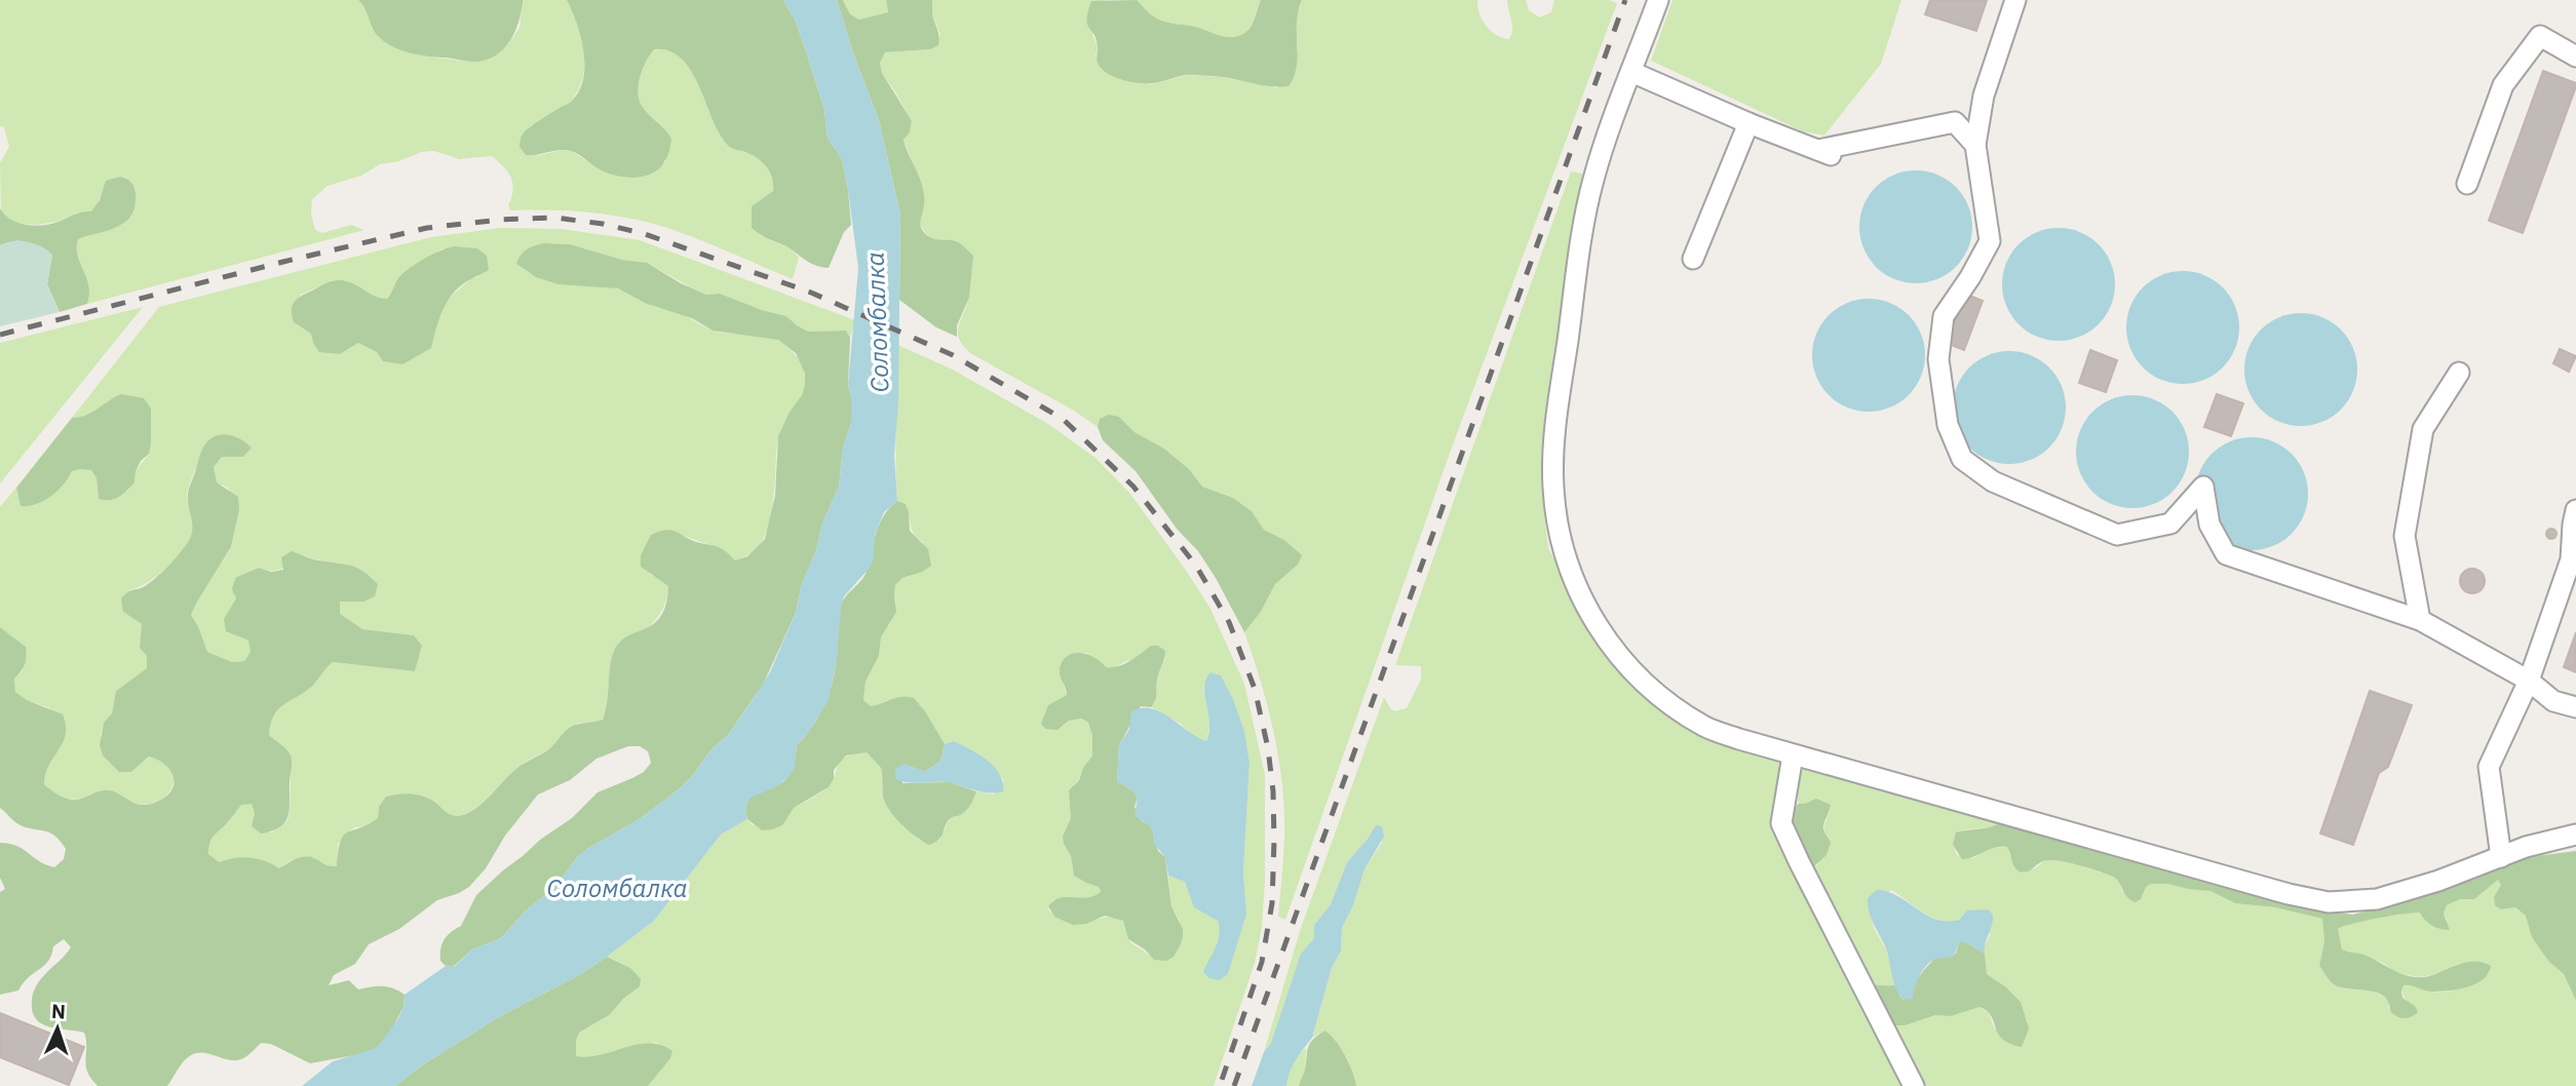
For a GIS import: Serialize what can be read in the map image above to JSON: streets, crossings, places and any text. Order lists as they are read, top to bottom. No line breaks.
{"water":["Соломбалка"],"north":"top"}
